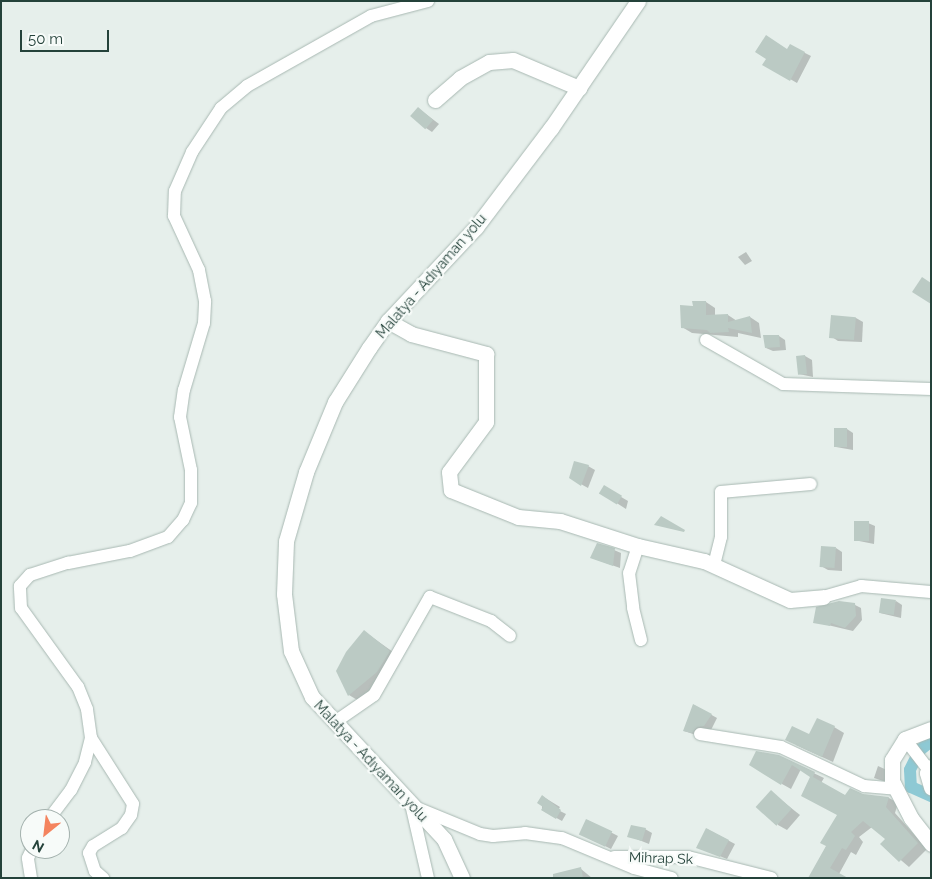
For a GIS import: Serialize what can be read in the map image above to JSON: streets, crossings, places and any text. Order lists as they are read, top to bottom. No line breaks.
{"streets":{"main road":["Malatya - Adıyaman yolu"],"street":["Mihrap Sk"]},"scale_bar":"50 m","north":"bottom left"}
